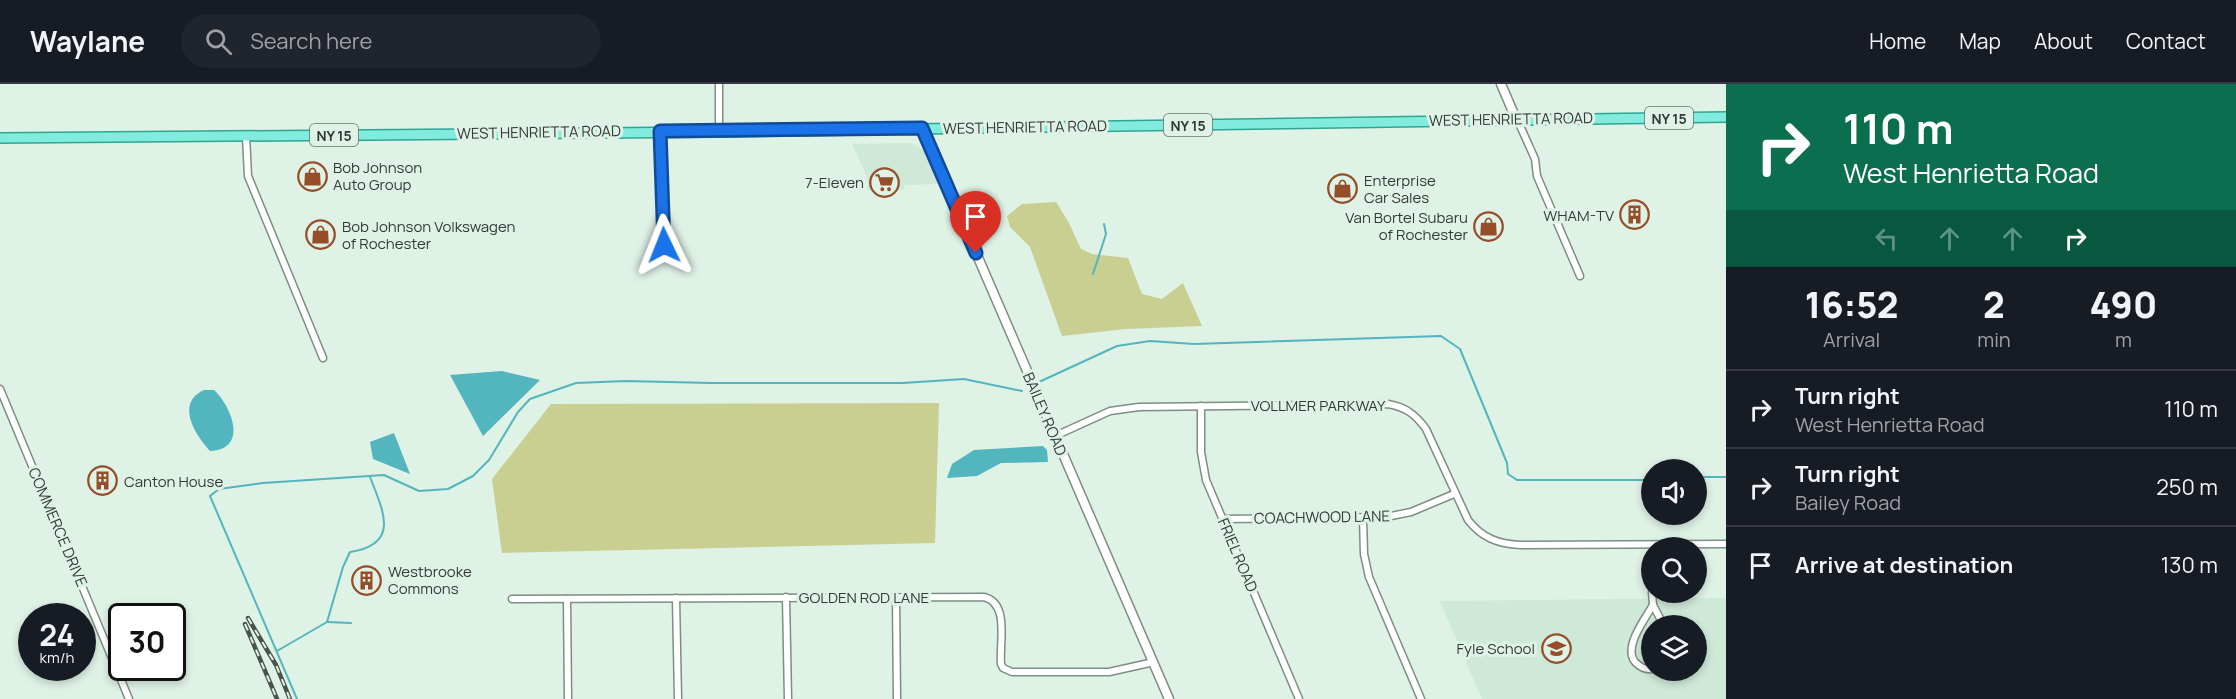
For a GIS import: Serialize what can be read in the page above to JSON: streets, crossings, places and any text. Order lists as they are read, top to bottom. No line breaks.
{"streets":{"main road":["NY 15","WEST HENRIETTA ROAD"],"street":["VOLLMER PARKWAY","BAILEY ROAD","COACHWOOD LANE","COMMERCE DRIVE","FRIEL ROAD","GOLDEN ROD LANE"]},"crossings":[["WEST HENRIETTA ROAD","BAILEY ROAD"],["VOLLMER PARKWAY","BAILEY ROAD"],["VOLLMER PARKWAY","COACHWOOD LANE"],["VOLLMER PARKWAY","FRIEL ROAD"],["BAILEY ROAD","GOLDEN ROD LANE"],["COACHWOOD LANE","FRIEL ROAD"]],"places":{"shop":["Bob Johnson Auto Group","Enterprise Car Sales","Van Bortel Subaru of Rochester","Bob Johnson Volkswagen of Rochester"],"supermarket":["7-Eleven"],"building":["WHAM-TV","Canton House","Westbrooke Commons"],"school or university":["Fyle School"]},"page":{"header":"Waylane","search":"Search here","nav":["Home","Map","About","Contact"],"turn":["110 m","West Henrietta Road"],"eta":["16:52","Arrival","2","min","490","m"],"list":[{"name":"Turn right","note":"West Henrietta Road","value":"110 m"},{"name":"Turn right","note":"Bailey Road","value":"250 m"},{"name":"Arrive at destination","value":"130 m"}],"speed":"24 km/h","limit":"30"}}
